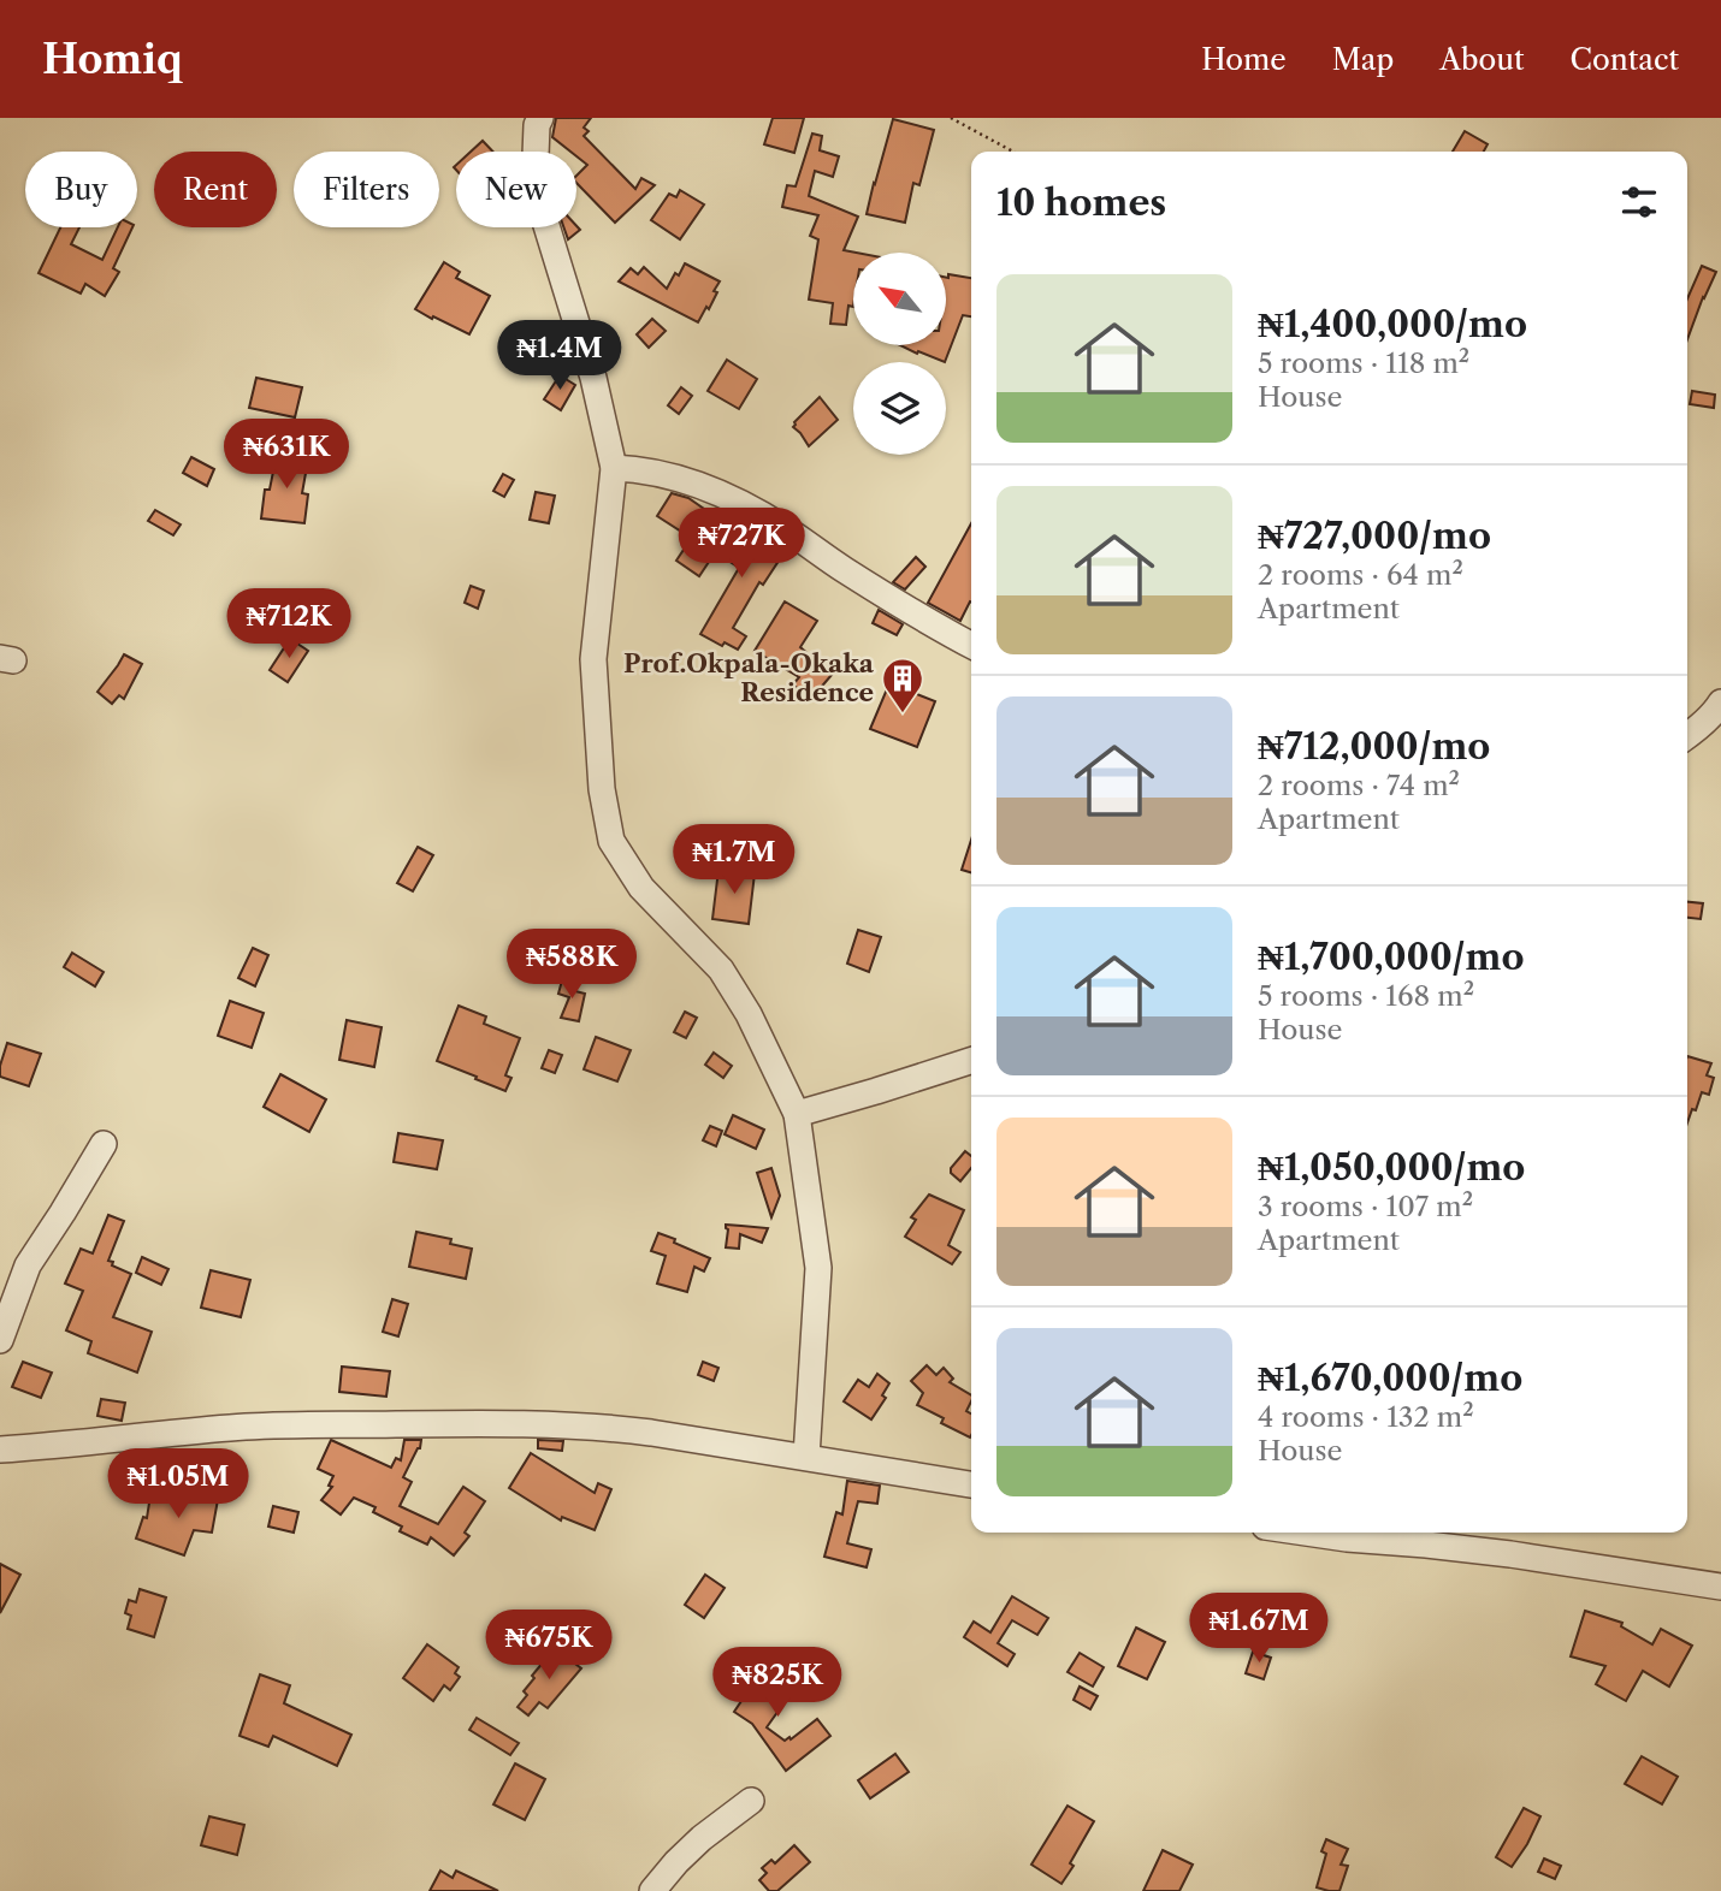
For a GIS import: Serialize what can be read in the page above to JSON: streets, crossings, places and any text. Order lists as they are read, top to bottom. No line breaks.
{"places":{"building":["Prof.Okpala-Okaka Residence"]},"north":"top left","page":{"header":"Homiq","nav":["Home","Map","About","Contact"],"chip":["Buy","Rent","Filters","New"],"heading":"10 homes","list":[{"name":"₦1,400,000/mo","note":"5 rooms · 118 m² · House"},{"name":"₦727,000/mo","note":"2 rooms · 64 m² · Apartment"},{"name":"₦712,000/mo","note":"2 rooms · 74 m² · Apartment"},{"name":"₦1,700,000/mo","note":"5 rooms · 168 m² · House"},{"name":"₦1,050,000/mo","note":"3 rooms · 107 m² · Apartment"},{"name":"₦1,670,000/mo","note":"4 rooms · 132 m² · House"}],"price":["₦1.4M","₦631K","₦727K","₦712K","₦1.7M","₦588K","₦1.05M","₦1.67M","₦675K","₦825K"]}}
